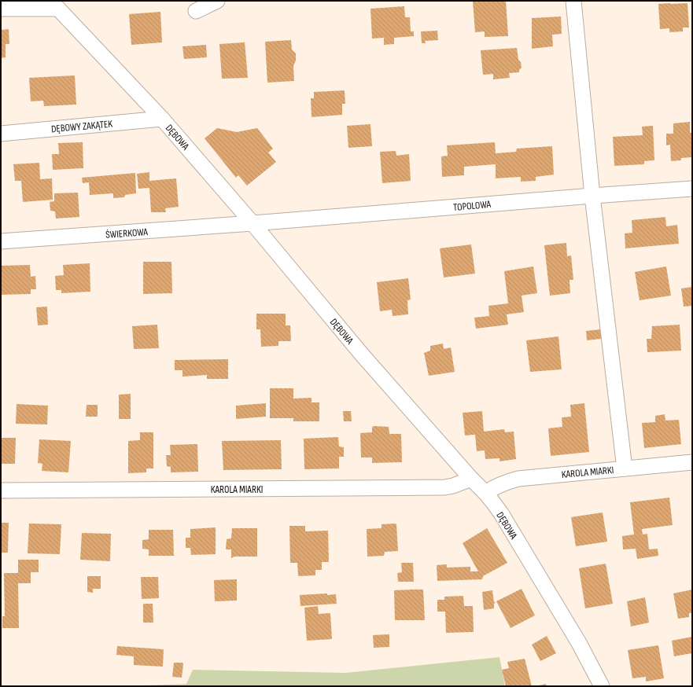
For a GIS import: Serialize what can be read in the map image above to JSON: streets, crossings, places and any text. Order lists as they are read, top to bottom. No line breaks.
{"streets":{"street":["DĘBOWY ZAKĄTEK","DĘBOWA","TOPOLOWA","ŚWIERKOWA","KAROLA MIARKI"]},"crossings":[["DĘBOWY ZAKĄTEK","DĘBOWA"],["DĘBOWA","TOPOLOWA"],["DĘBOWA","ŚWIERKOWA"],["DĘBOWA","KAROLA MIARKI"],["TOPOLOWA","ŚWIERKOWA"]]}
